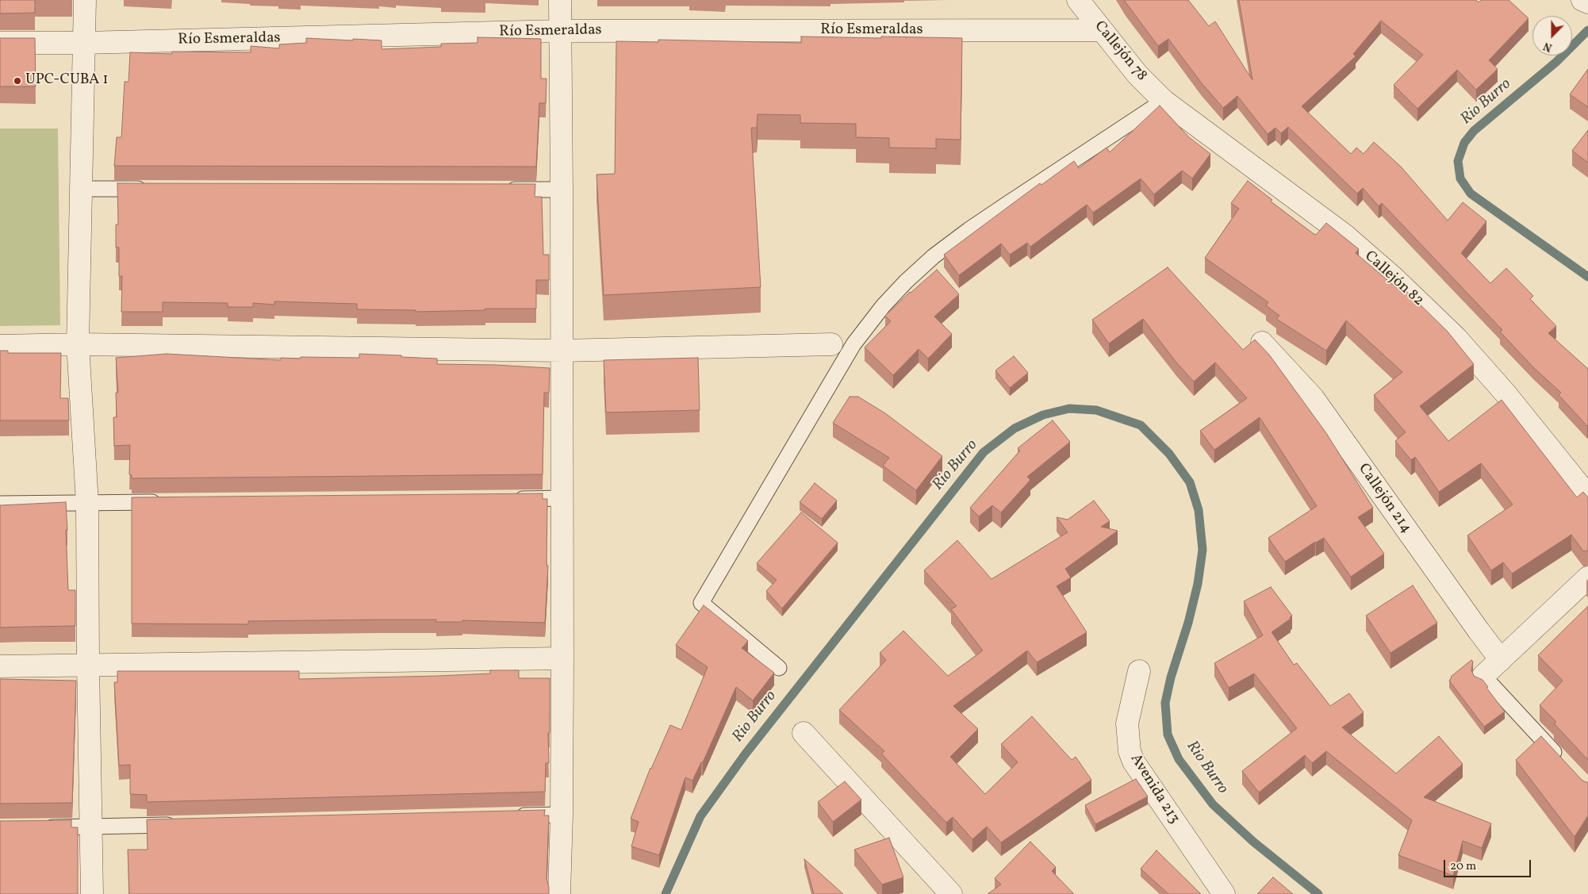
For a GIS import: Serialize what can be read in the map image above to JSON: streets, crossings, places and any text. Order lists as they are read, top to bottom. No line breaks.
{"streets":{"street":["Río Esmeraldas","Callejón 78","Callejón 82","Callejón 214","Avenida 213"]},"crossings":[["Río Esmeraldas","Callejón 78"],["Callejón 78","Callejón 82"]],"water":["Rio Burro"],"places":["UPC-CUBA 1"],"scale_bar":"20 m","north":"bottom"}
